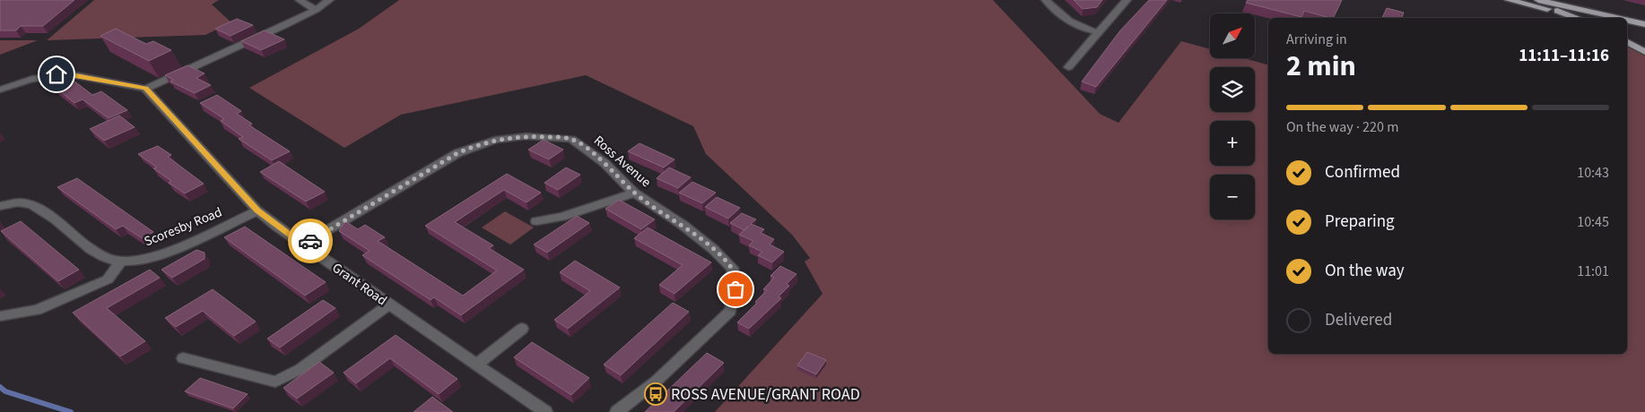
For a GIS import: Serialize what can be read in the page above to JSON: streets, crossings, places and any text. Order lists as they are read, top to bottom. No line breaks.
{"streets":{"street":["Ross Avenue","Scoresby Road","Grant Road"]},"crossings":[["Ross Avenue","Grant Road"],["Scoresby Road","Grant Road"]],"places":{"bus stop":["ROSS AVENUE/GRANT ROAD"]},"north":"top right","page":{"map_buttons":["+","−"],"heading":["2 min","Arriving in","11:11–11:16"],"bar":"On the way · 220 m","list":[["Confirmed","10:43"],["Preparing","10:45"],["On the way","11:01"],"Delivered"]}}
